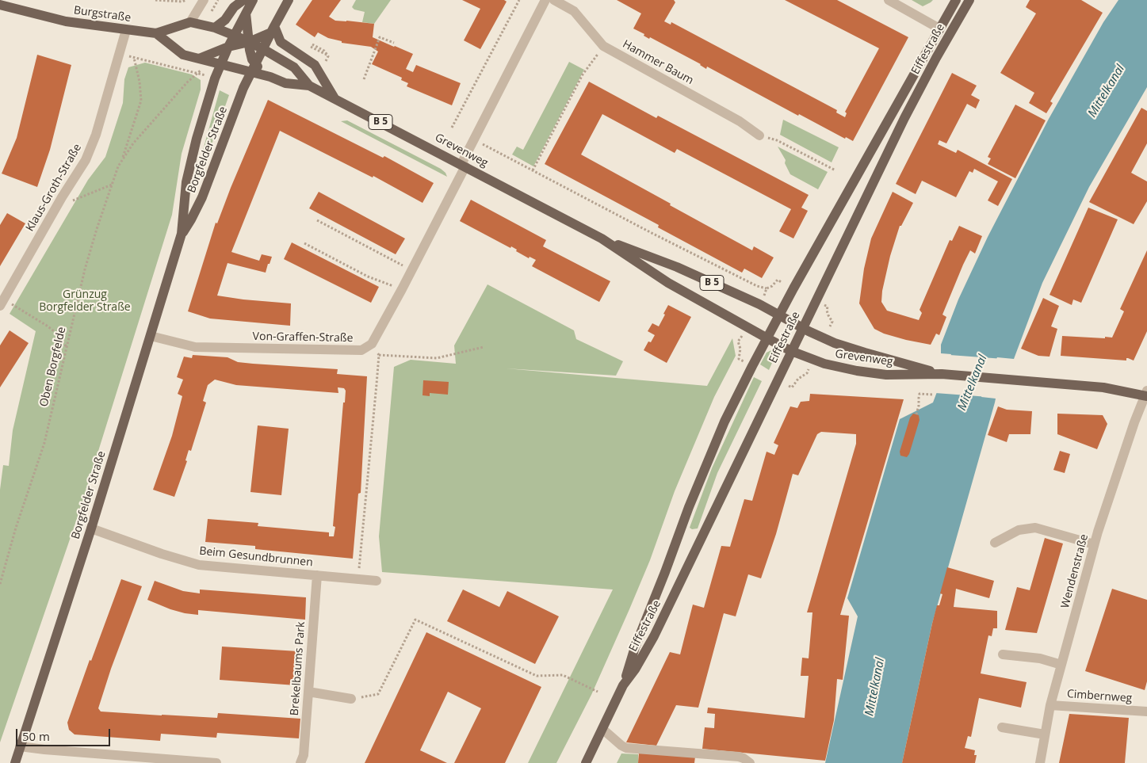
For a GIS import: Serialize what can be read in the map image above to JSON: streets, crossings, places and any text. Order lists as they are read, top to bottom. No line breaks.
{"streets":{"main road":["Burgstraße","Eiffestraße","B 5","Borgfelder Straße","Grevenweg"],"street":["Hammer Baum","Klaus-Groth-Straße","Von-Graffen-Straße","Beim Gesundbrunnen","Wendenstraße","Brekelbaums Park","Cimbernweg"],"path":["Oben Borgfelde"]},"crossings":[["Burgstraße","B 5"],["Burgstraße","Klaus-Groth-Straße"],["Eiffestraße","Grevenweg"],["B 5","Borgfelder Straße"],["B 5","Grevenweg"],["Borgfelder Straße","Grevenweg"],["Borgfelder Straße","Von-Graffen-Straße"],["Borgfelder Straße","Beim Gesundbrunnen"],["Grevenweg","Von-Graffen-Straße"],["Grevenweg","Wendenstraße"],["Beim Gesundbrunnen","Brekelbaums Park"],["Wendenstraße","Cimbernweg"]],"water":["Mittelkanal"],"parks":["Grünzug Borgfelder Straße"],"scale_bar":"50 m"}
